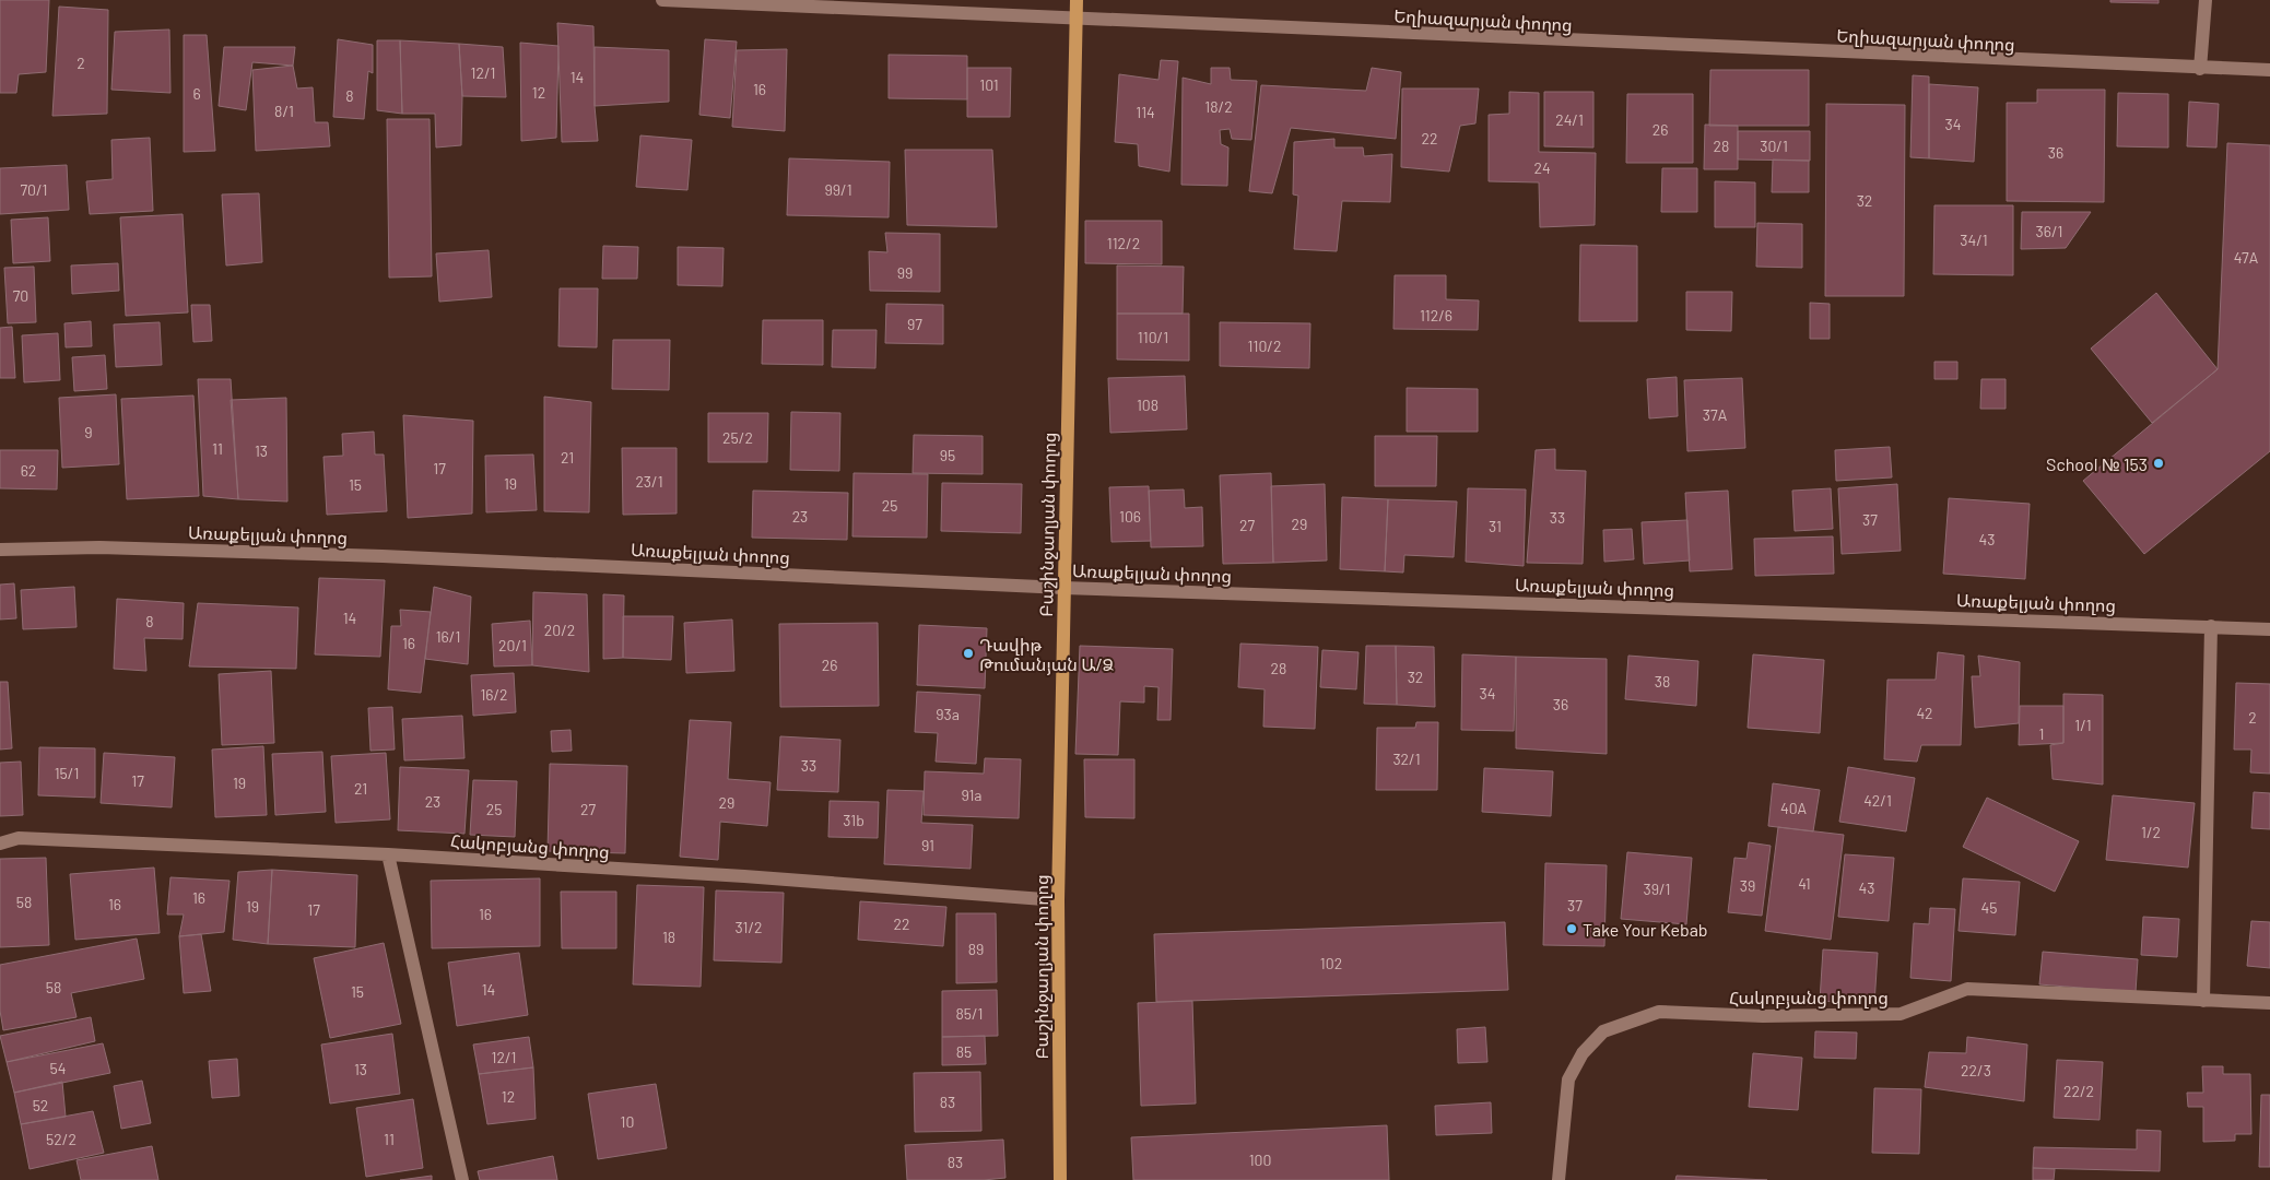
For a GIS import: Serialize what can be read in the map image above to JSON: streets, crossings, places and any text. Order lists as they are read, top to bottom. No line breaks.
{"streets":{"main road":["Բաշինջաղյան փողոց"],"street":["Եղիազարյան փողոց","Առաքելյան փողոց","Հակոբյանց փողոց"]},"crossings":[["Եղիազարյան փողոց","Բաշինջաղյան փողոց"],["Բաշինջաղյան փողոց","Առաքելյան փողոց"],["Բաշինջաղյան փողոց","Հակոբյանց փողոց"]],"places":["School № 153","Դավիթ Թումանյան Ա/Ձ","Take Your Kebab"],"house_numbers":["2","12/1","14","101","16","12","6","8","18/2","8/1","114","24/1","34","26","22","28","30/1","36","24","70/1","99/1","32","36/1","34/1","112/2","47A","99","70","112/6","97","110/1","110/2","108","37A","9","25/2","11","13","95","21","17","62","23/1","19","15","25","23","106","33","37","29","27","31","43","14","8","20/2","16/1","16","20/1","26","28","32","38","34","16/2","36","42","93a","2","1/1","1","32/1","33","15/1","17","19","21","91a","42/1","23","29","40A","25","27","31b","1/2","91","41","39","43","39/1","16","58","16","37","19","45","17","16","22","31/2","18","89","102","58","14","15","85/1","85","12/1","54","13","22/3","22/2","12","83","52","10","52/2","11","100","83"]}
